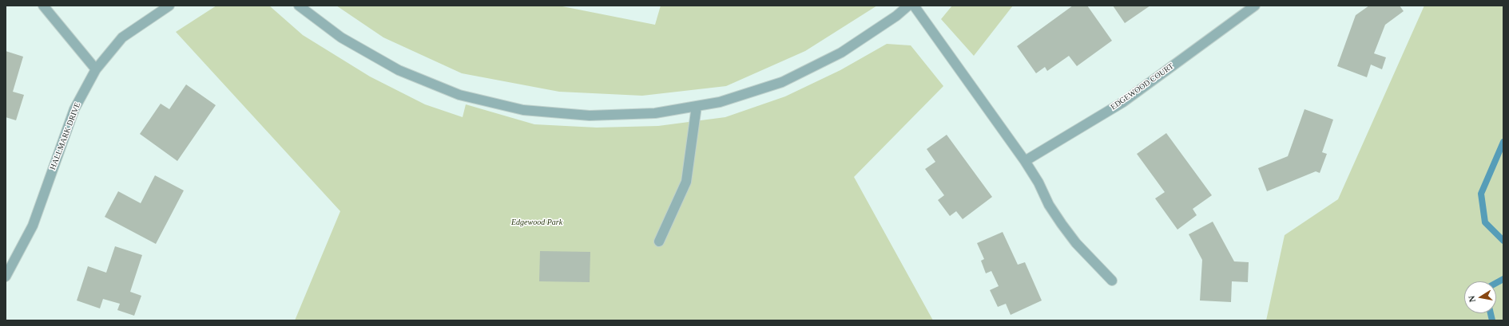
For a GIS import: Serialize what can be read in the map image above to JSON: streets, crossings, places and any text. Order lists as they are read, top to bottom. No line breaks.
{"streets":{"street":["EDGEWOOD COURT","HALLMARK DRIVE"]},"parks":["Edgewood Park"],"north":"left"}
